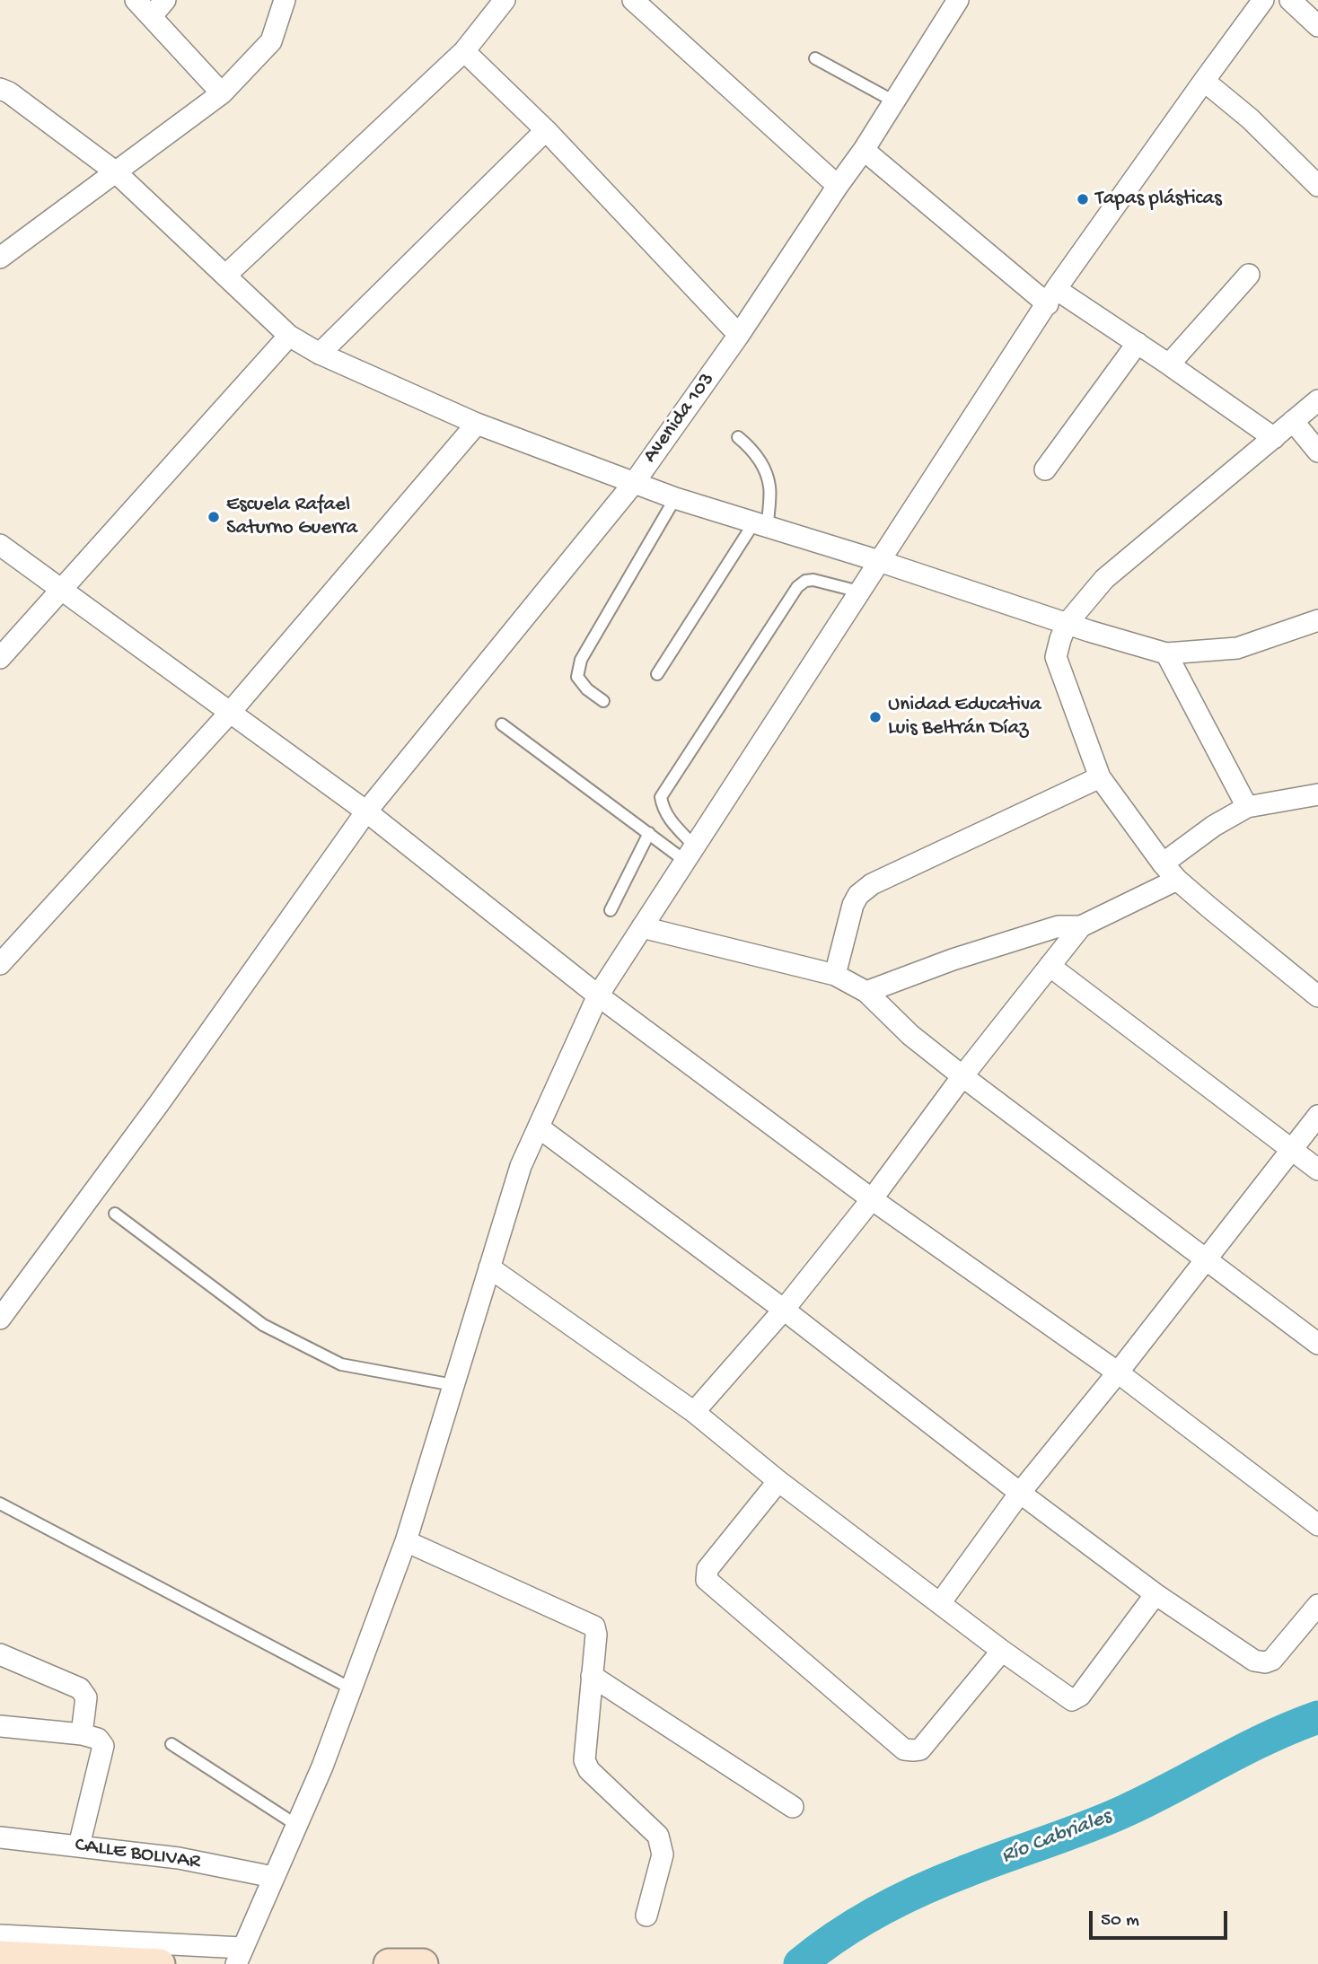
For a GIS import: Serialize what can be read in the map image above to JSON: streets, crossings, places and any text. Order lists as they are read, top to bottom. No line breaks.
{"streets":{"street":["Avenida 103","CALLE BOLIVAR"]},"water":["Río Cabriales"],"places":["Tapas plásticas","Escuela Rafael Saturno Guerra","Unidad Educativa Luis Beltrán Díaz"],"scale_bar":"50 m"}
